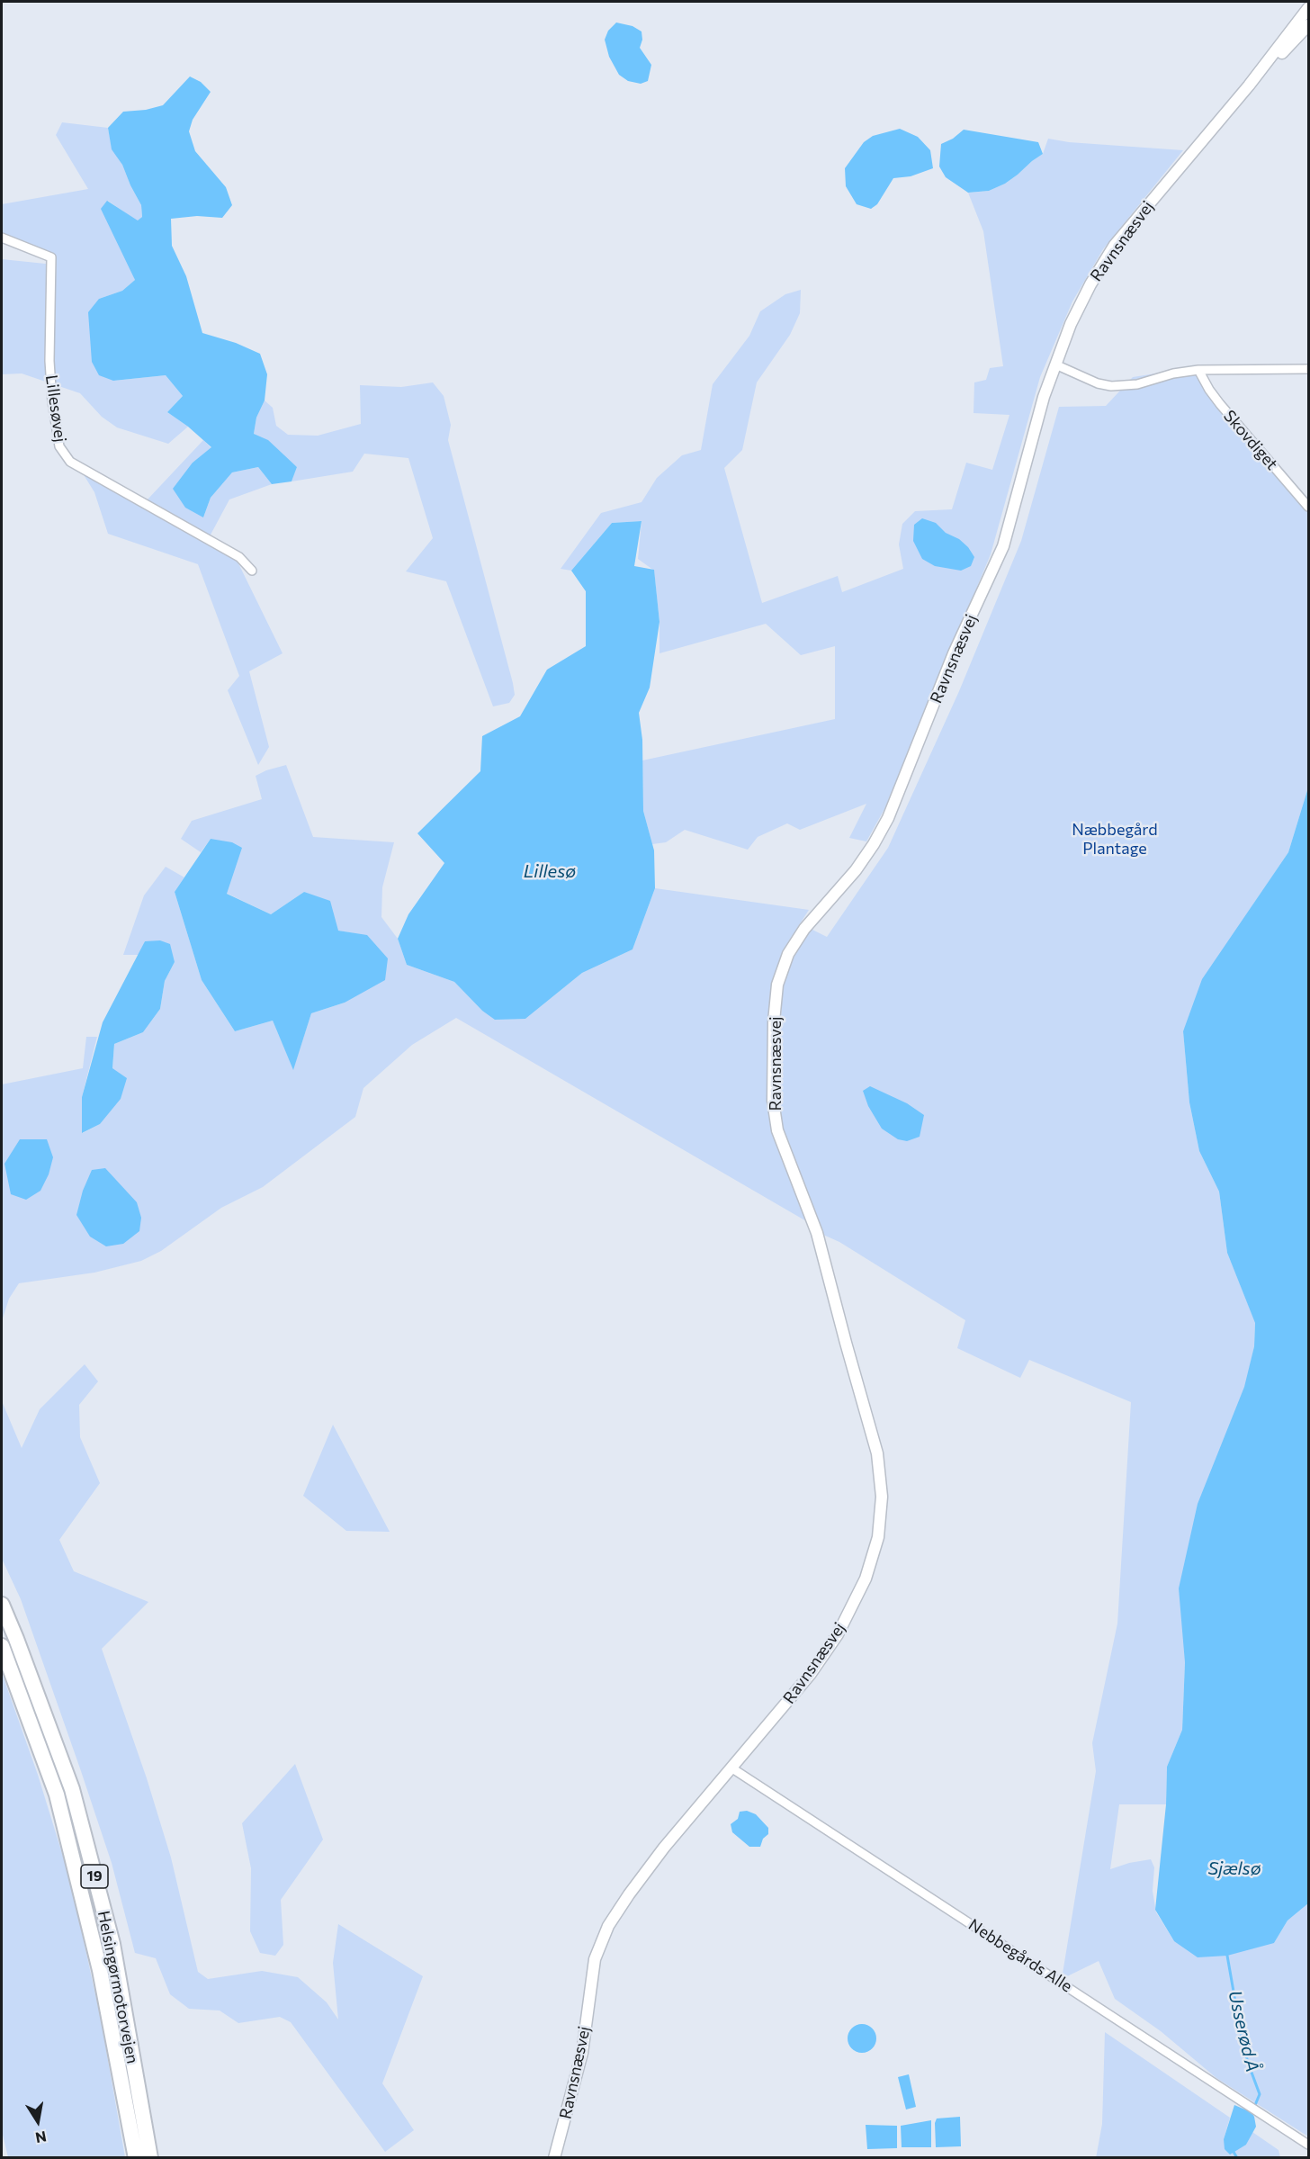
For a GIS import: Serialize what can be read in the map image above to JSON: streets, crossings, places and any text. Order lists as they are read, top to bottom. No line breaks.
{"streets":{"highway":["19","Helsingørmotorvejen"],"main road":["Ravnsnæsvej"],"street":["Lillesøvej","Skovdiget","Nebbegårds Alle"]},"crossings":[["Ravnsnæsvej","Nebbegårds Alle"]],"water":["Lillesø","Sjælsø","Usserød Å"],"parks":["Næbbegård Plantage"],"north":"bottom"}
